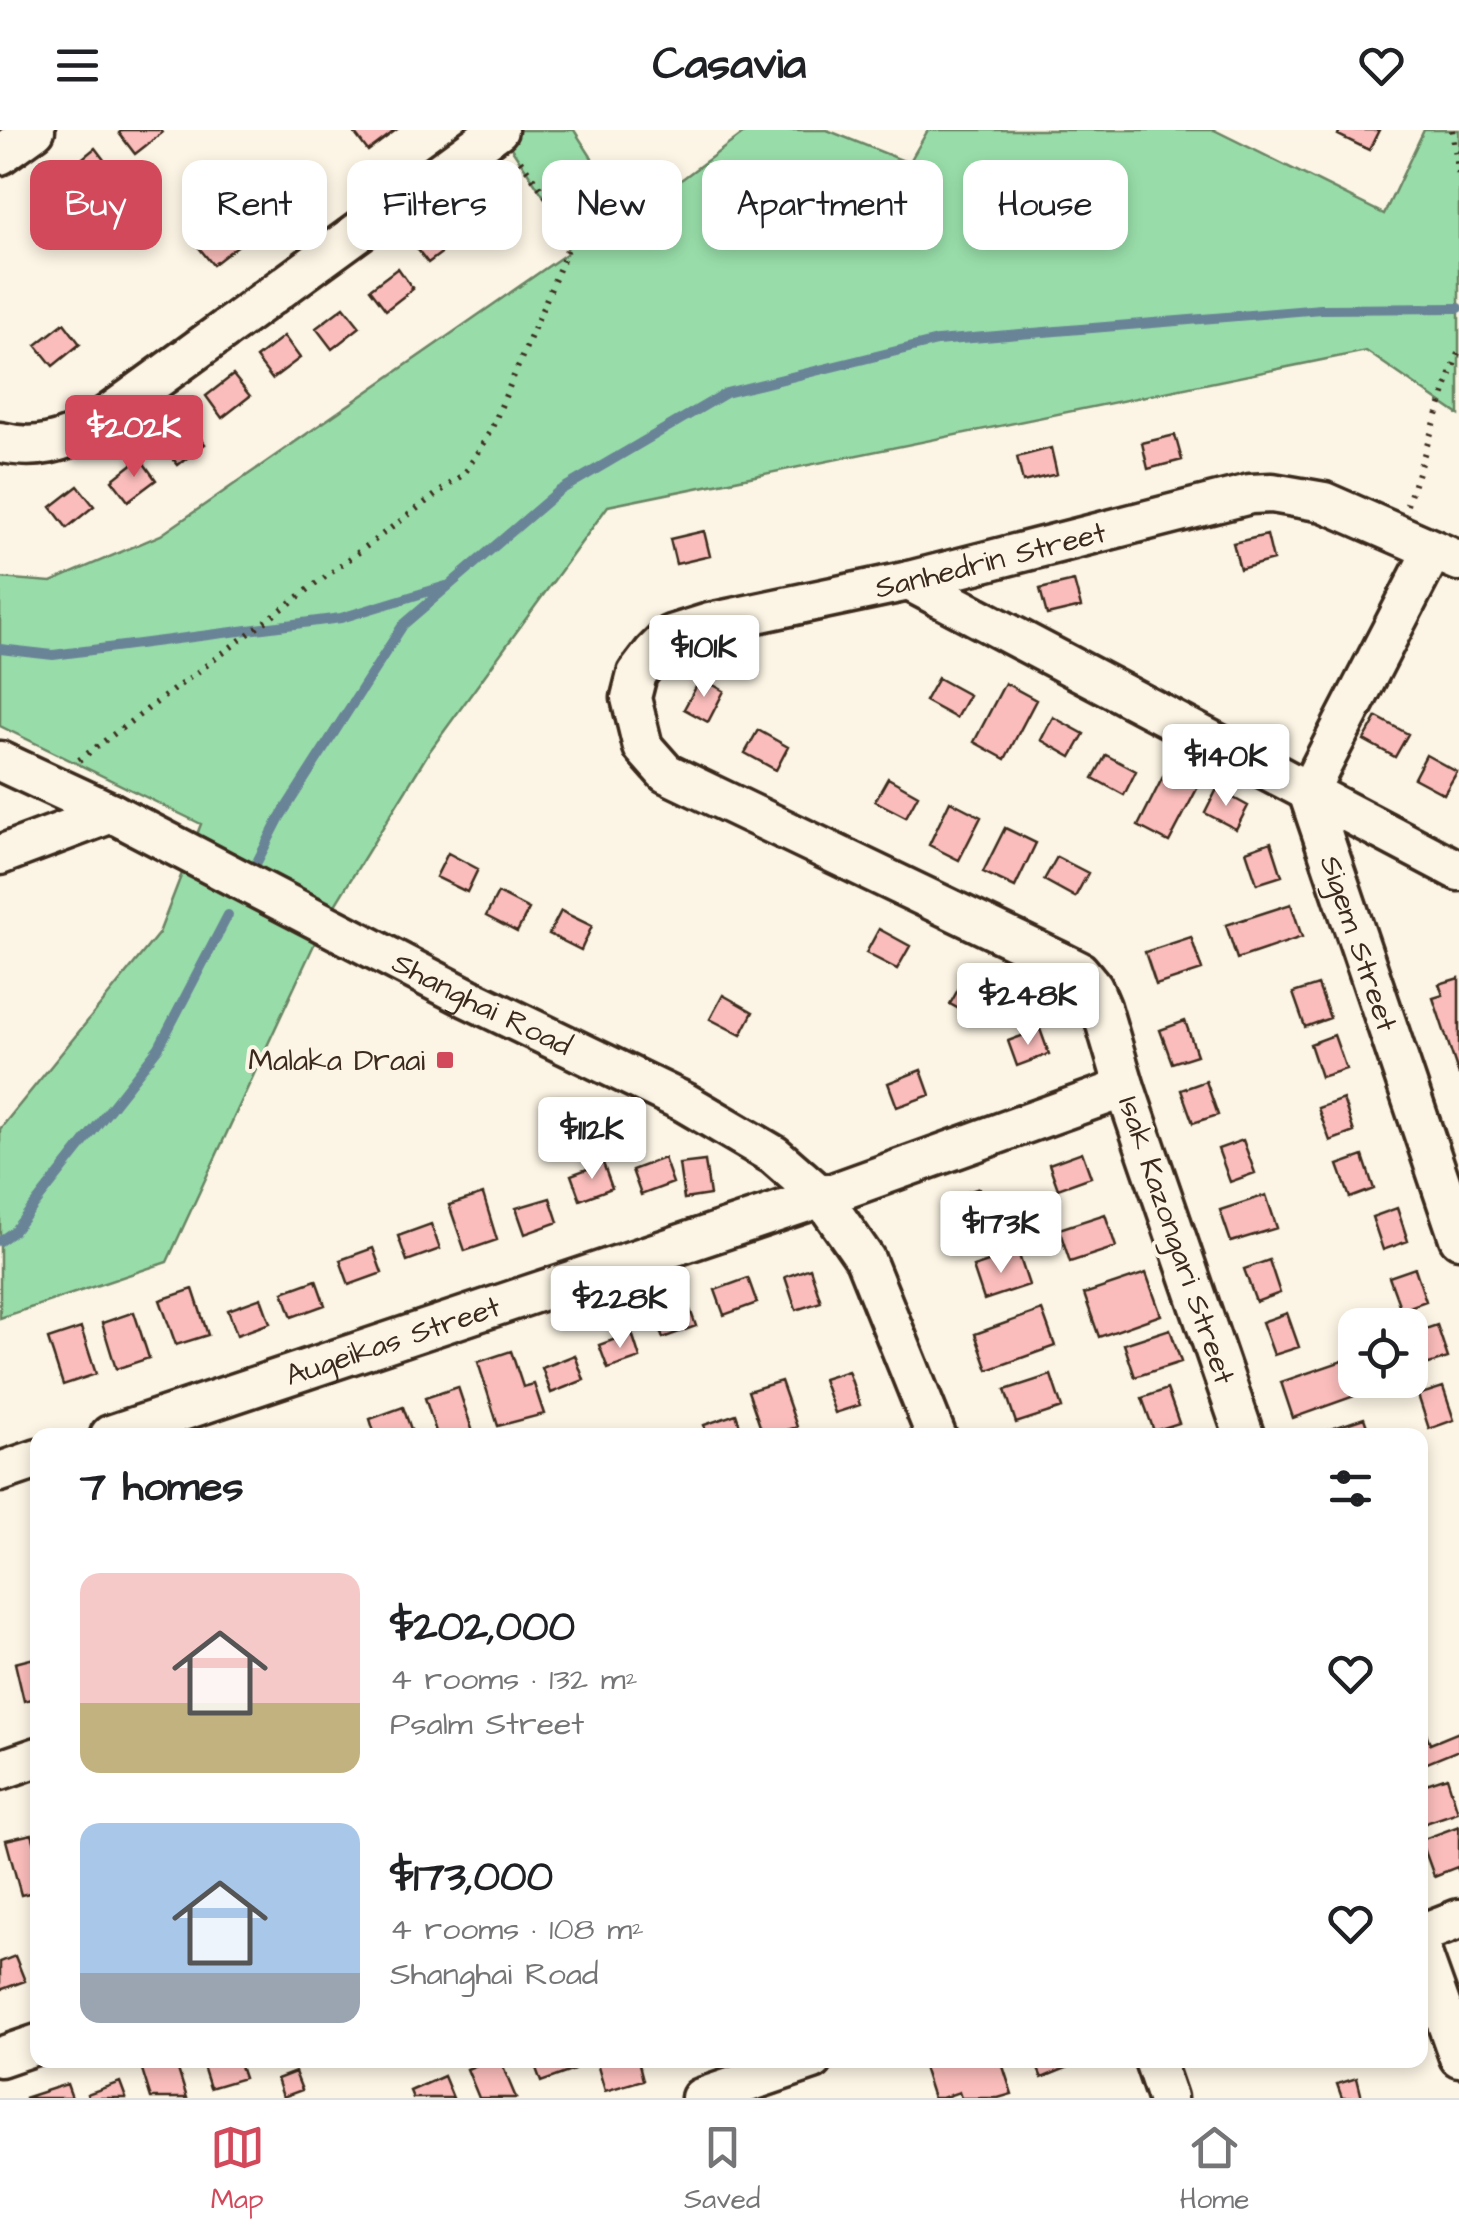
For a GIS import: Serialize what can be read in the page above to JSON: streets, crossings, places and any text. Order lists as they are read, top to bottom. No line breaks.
{"streets":{"street":["Sanhedrin Street","Sigem Street","Shanghai Road","Isak Kazongari Street","Augeikas Street"]},"crossings":[["Sanhedrin Street","Isak Kazongari Street"],["Shanghai Road","Augeikas Street"],["Isak Kazongari Street","Augeikas Street"]],"places":{"transit":["Malaka Draai"]},"page":{"header":"Casavia","chip":["Buy","Rent","Filters","New","Apartment","House"],"price":["$202K","$101K","$140K","$248K","$112K","$173K","$228K"],"heading":"7 homes","list":[{"name":"$202,000","note":"4 rooms · 132 m² · Psalm Street"},{"name":"$173,000","note":"4 rooms · 108 m² · Shanghai Road"}],"tabs":["Map","Saved","Home"]}}
